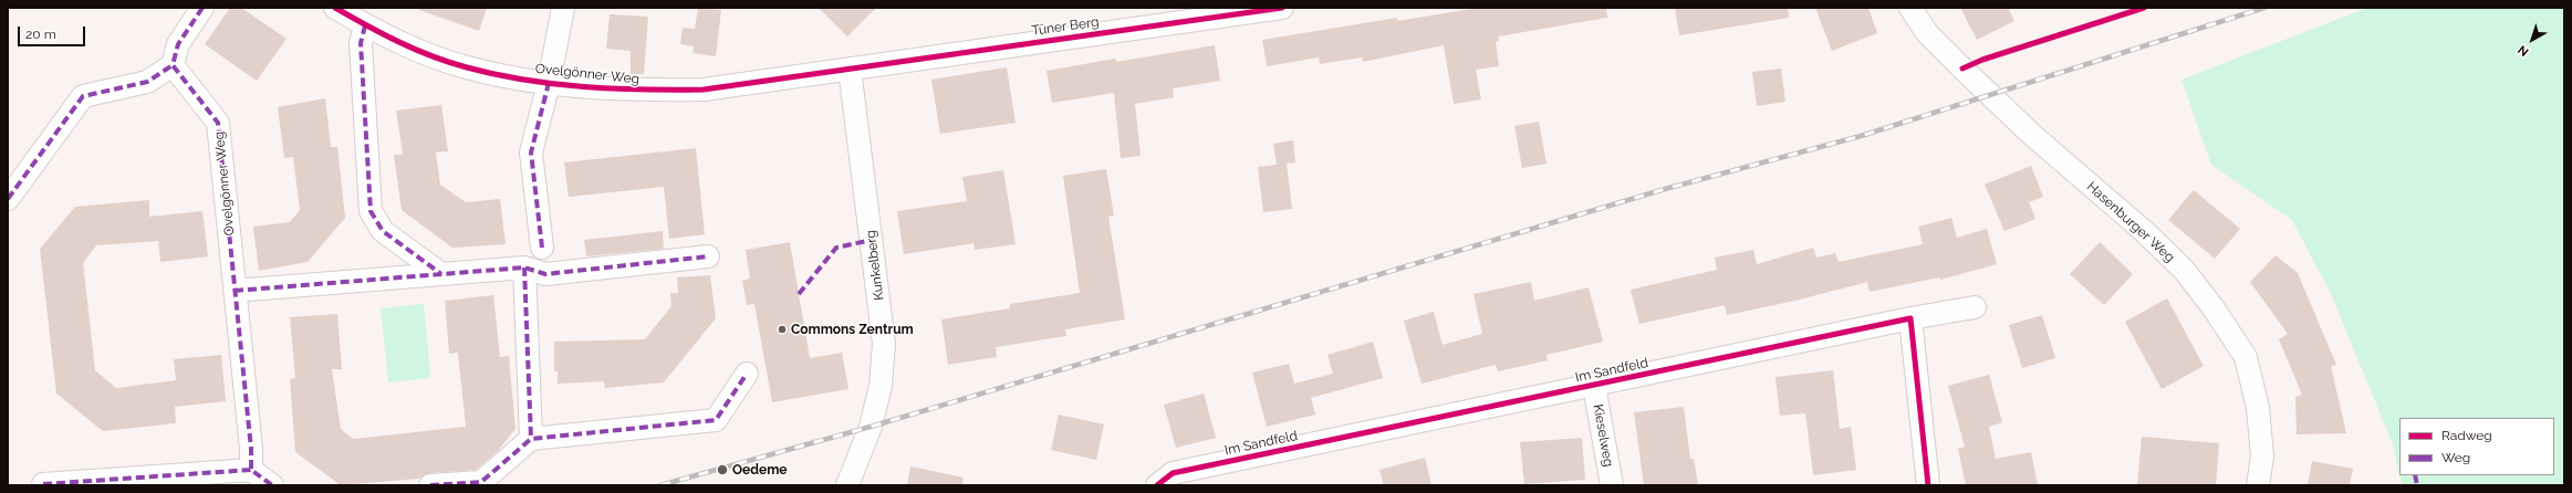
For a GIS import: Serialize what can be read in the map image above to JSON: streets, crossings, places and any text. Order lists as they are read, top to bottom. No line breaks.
{"streets":{"street":["Tüner Berg","Ovelgönner Weg","Hasenburger Weg","Kunkelberg","Im Sandfeld","Kieselweg"]},"crossings":[["Tüner Berg","Ovelgönner Weg"],["Tüner Berg","Kunkelberg"],["Ovelgönner Weg","Kunkelberg"],["Im Sandfeld","Kieselweg"]],"places":["Commons Zentrum","Oedeme"],"legend":["Radweg","Weg"],"scale_bar":"20 m","north":"bottom left"}
